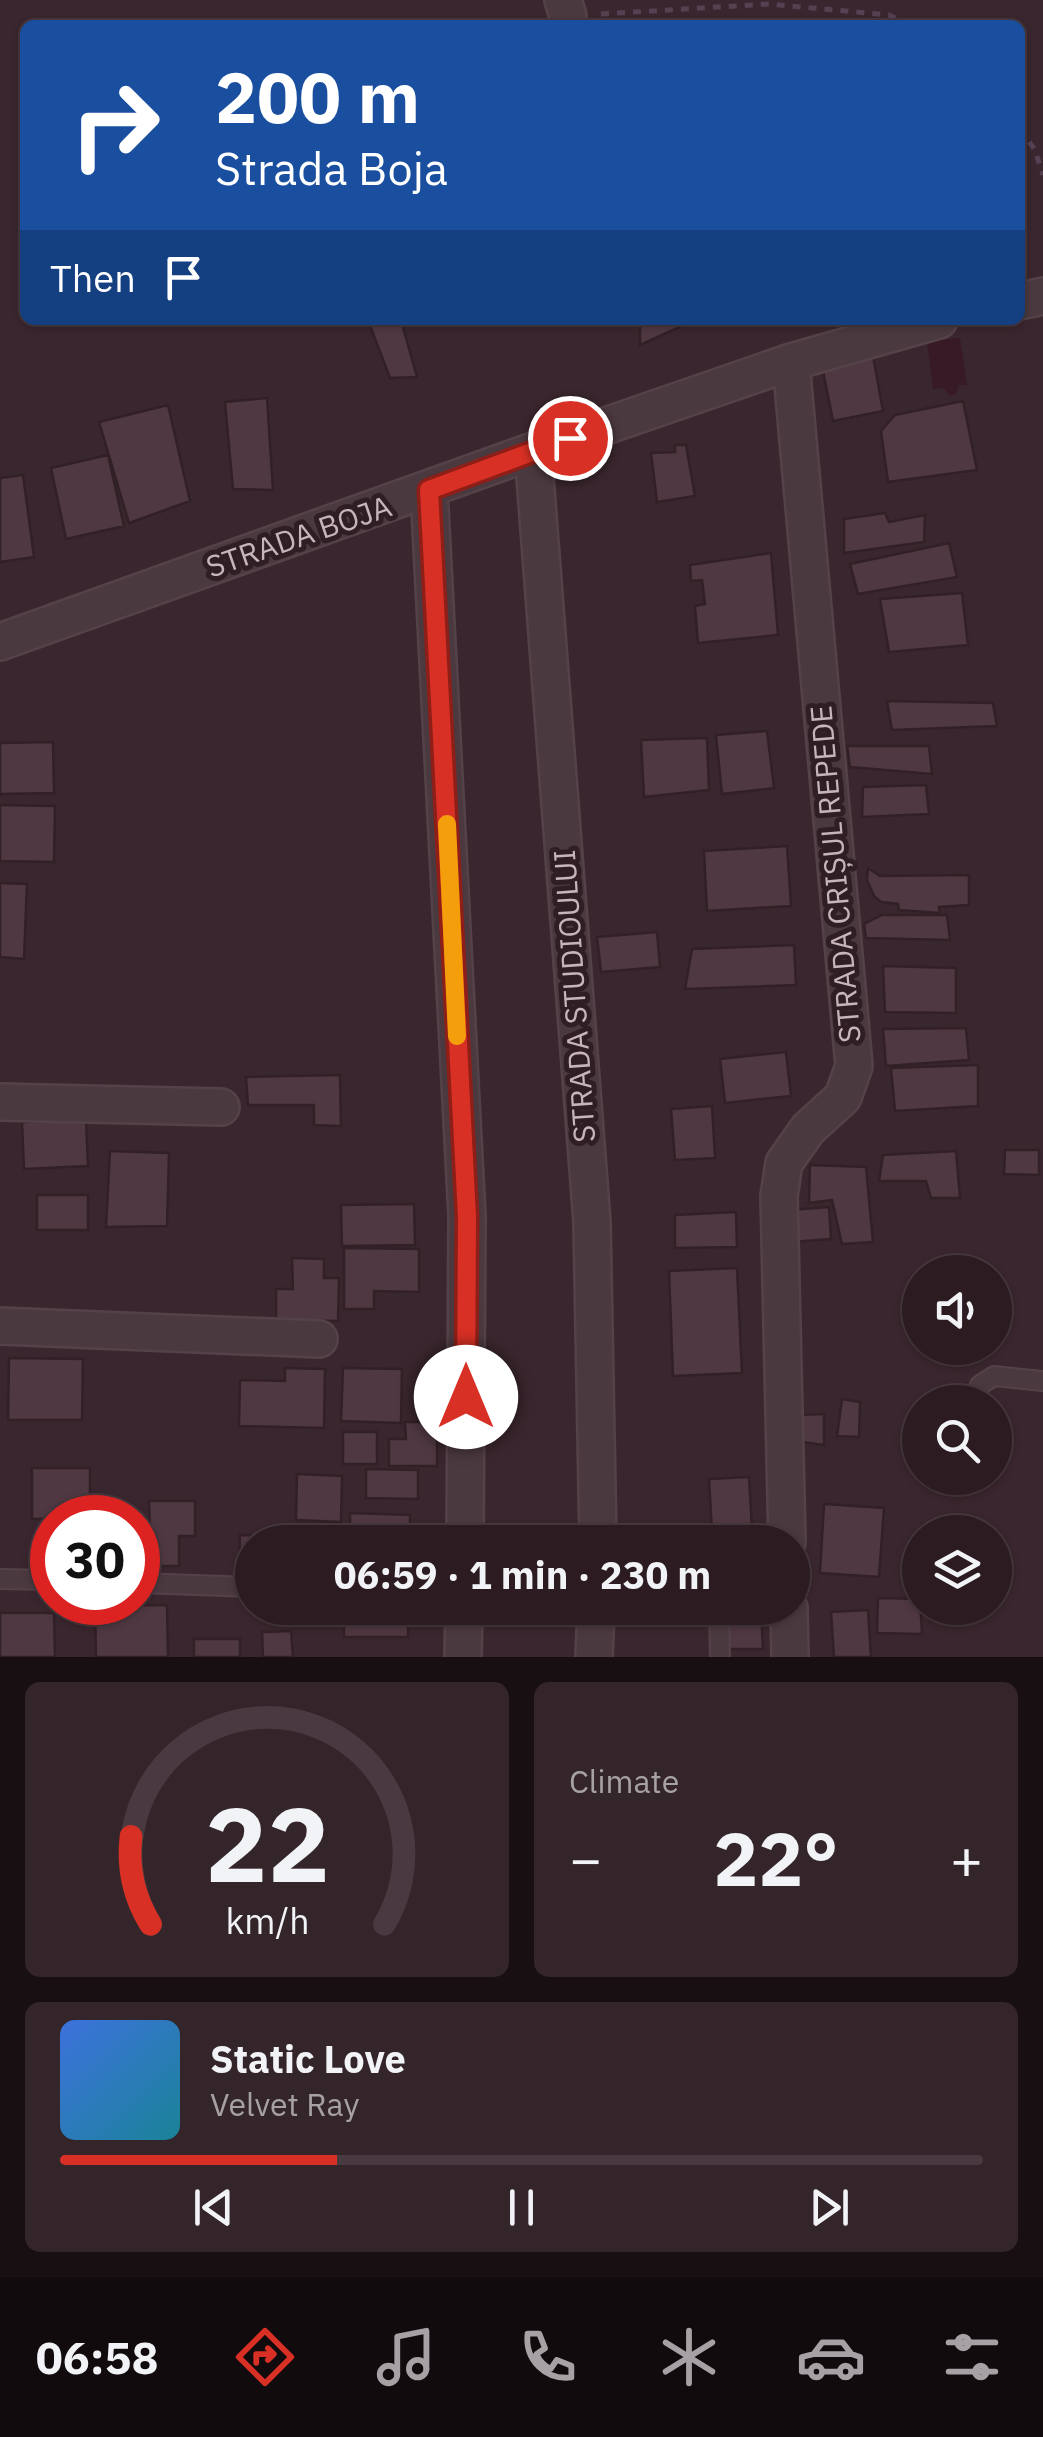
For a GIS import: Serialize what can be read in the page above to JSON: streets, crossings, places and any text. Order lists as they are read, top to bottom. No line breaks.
{"streets":{"street":["STRADA BOJA","STRADA CRIȘUL REPEDE","STRADA STUDIOULUI"]},"crossings":[["STRADA BOJA","STRADA CRIȘUL REPEDE"],["STRADA BOJA","STRADA STUDIOULUI"]],"page":{"turn":["200 m","Strada Boja"],"then":"Then","limit":"30","trip":"06:59 · 1 min · 230 m","tile":"Climate","heat":["−","22°","+"],"song":["Static Love","Velvet Ray"],"tabs":"06:58","gauge":["22","km/h"]}}
